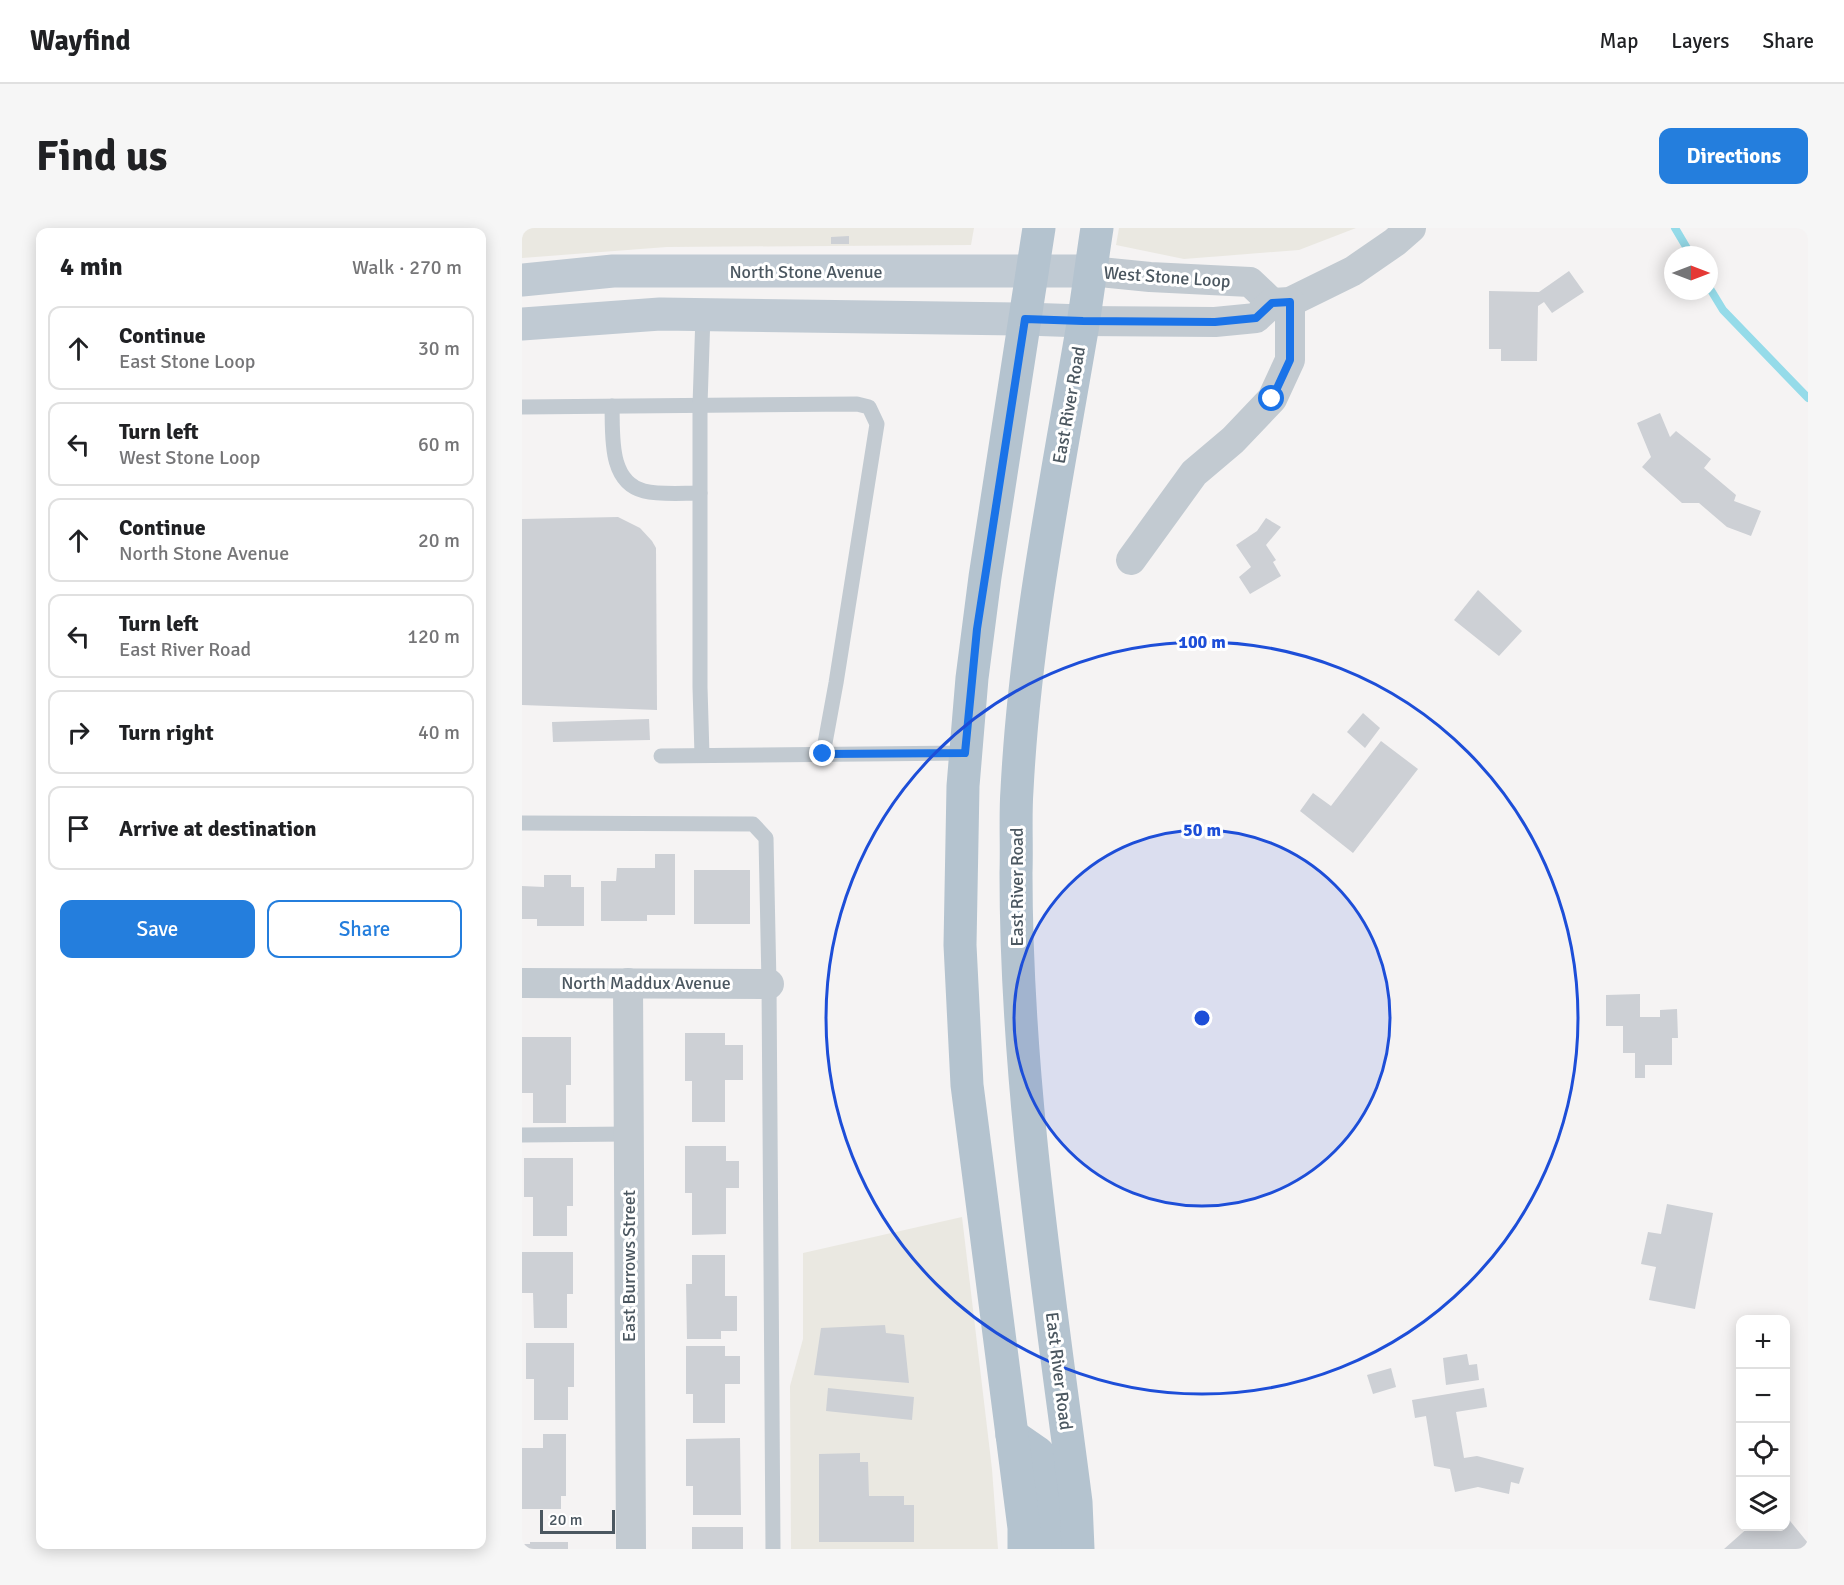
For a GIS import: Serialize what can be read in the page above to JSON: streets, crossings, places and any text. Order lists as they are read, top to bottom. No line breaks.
{"streets":{"main road":["North Stone Avenue","East River Road"],"street":["West Stone Loop","North Maddux Avenue","East Burrows Street"]},"crossings":[["North Stone Avenue","West Stone Loop"],["North Stone Avenue","East River Road"],["West Stone Loop","East River Road"],["North Maddux Avenue","East Burrows Street"]],"scale_bar":"20 m","north":"right","page":{"header":"Wayfind","nav":["Map","Layers","Share"],"buttons":["Directions",["Save","Share"]],"title":"Find us","heading":["4 min","Walk · 270 m"],"list":[["Continue","East Stone Loop","30 m"],["Turn left","West Stone Loop","60 m"],["Continue","North Stone Avenue","20 m"],["Turn left","East River Road","120 m"],["Turn right","40 m"],"Arrive at destination"],"map_buttons":["+","−"],"scale":"20 m"},"rings":["100 m","50 m"]}
